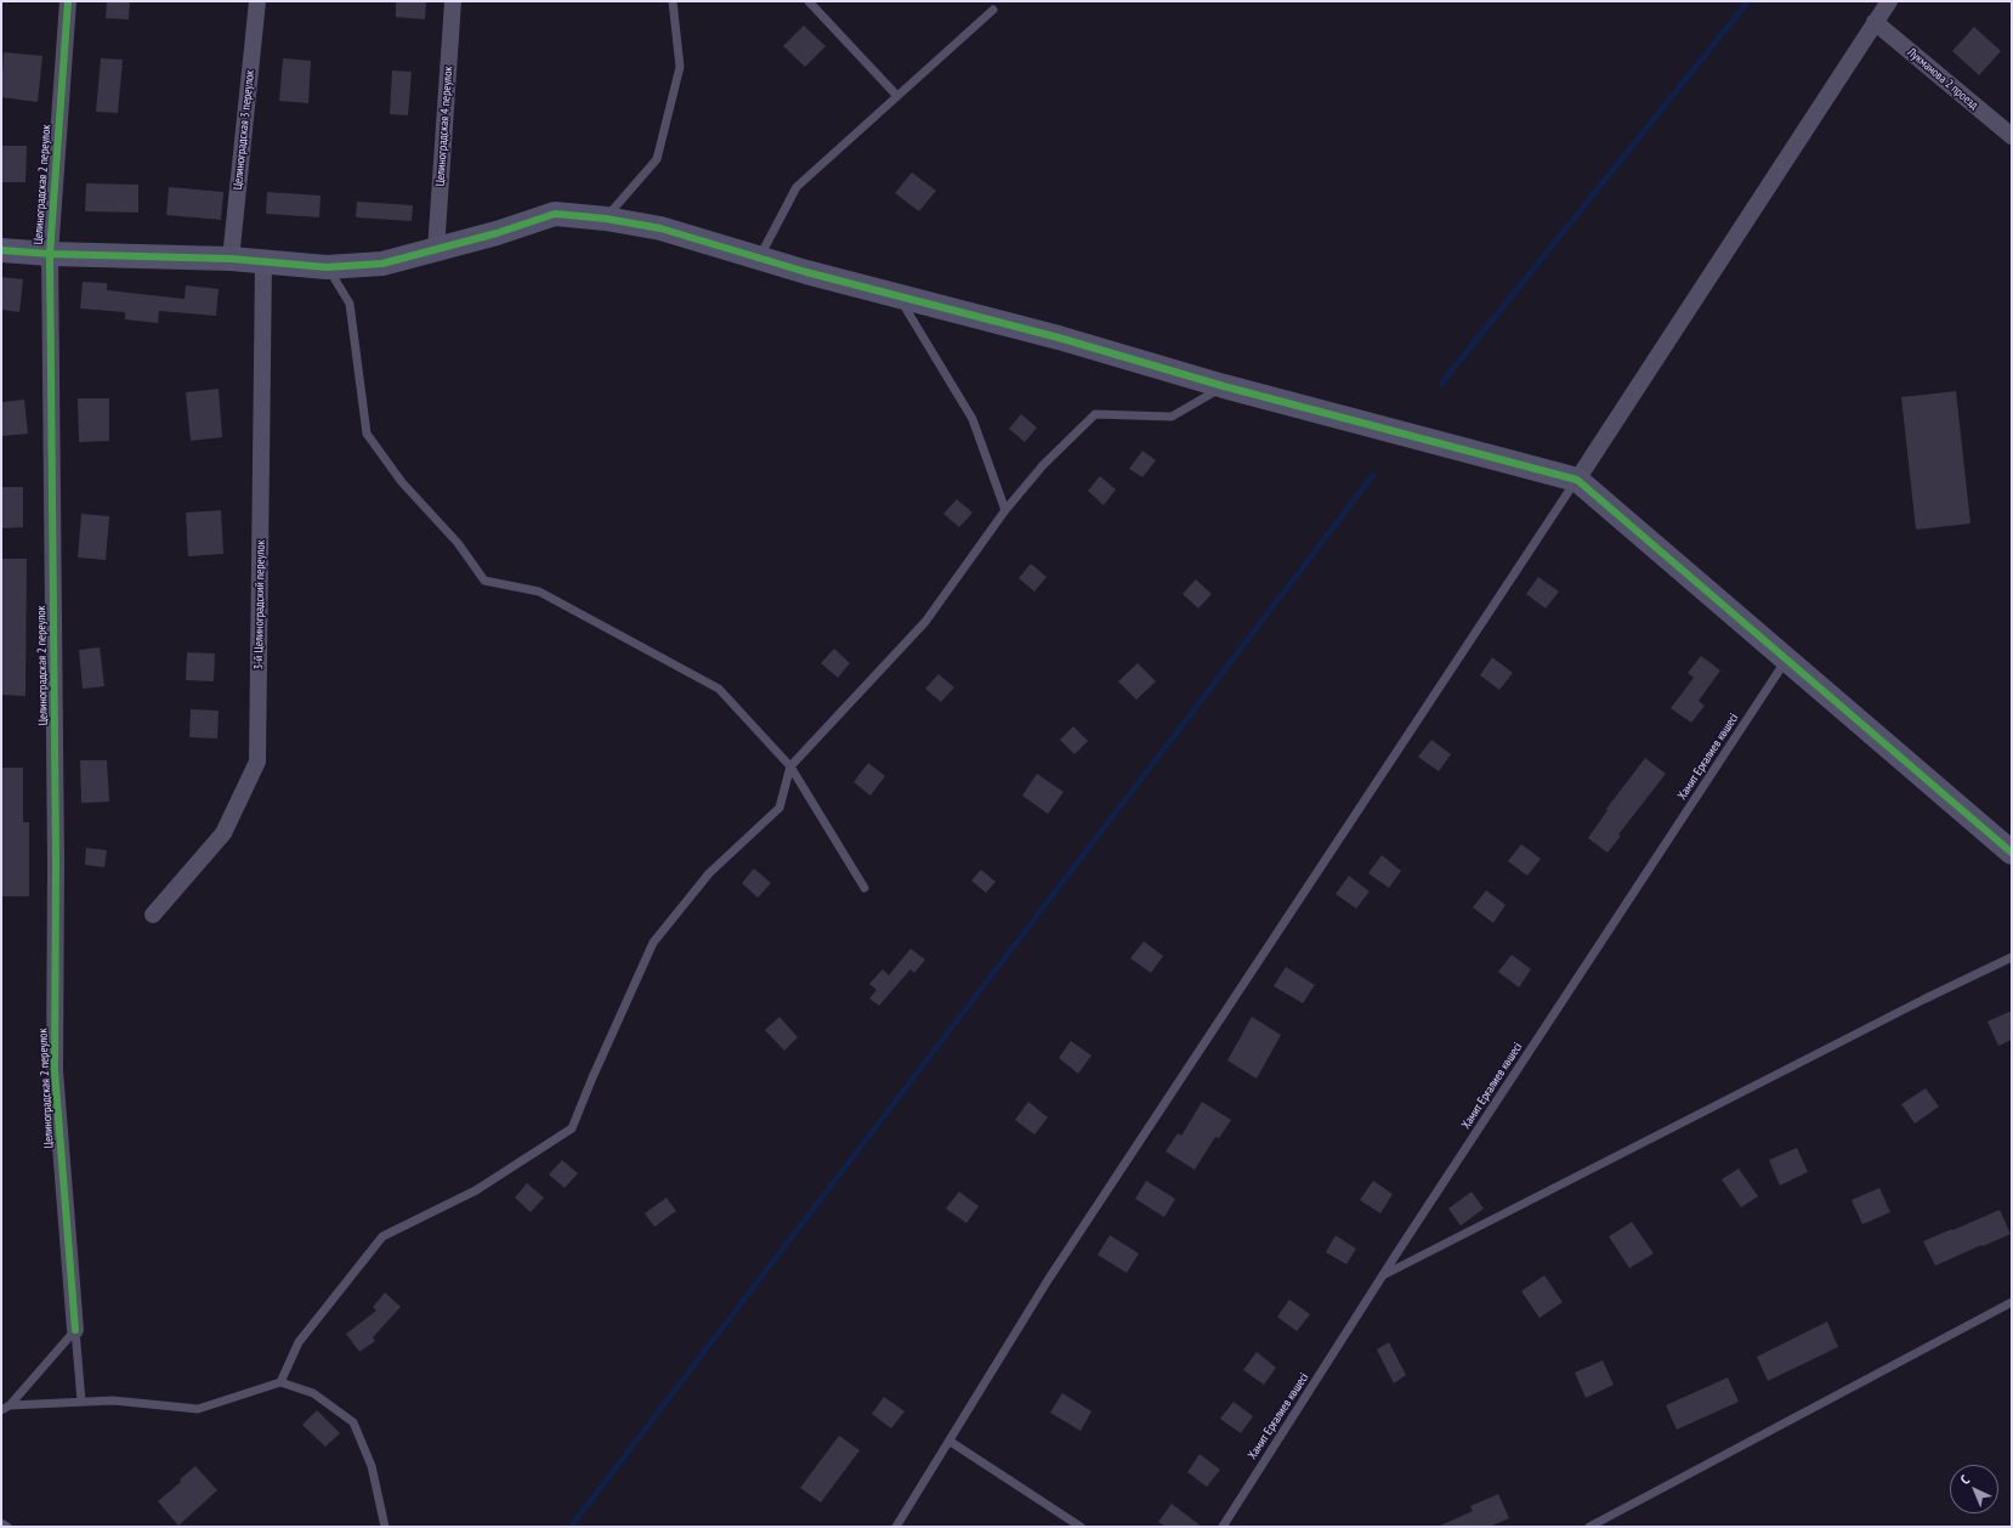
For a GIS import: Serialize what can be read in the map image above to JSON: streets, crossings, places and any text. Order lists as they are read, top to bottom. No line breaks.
{"streets":{"street":["Лукманова 2 проезд","Целиноградская 4 переулок","Целиноградская 3 переулок","Целиноградская 2 переулок","3-й Целиноградский переулок"],"lane":["Хамит Ерғалиев көшесі"]},"north":"top left"}
